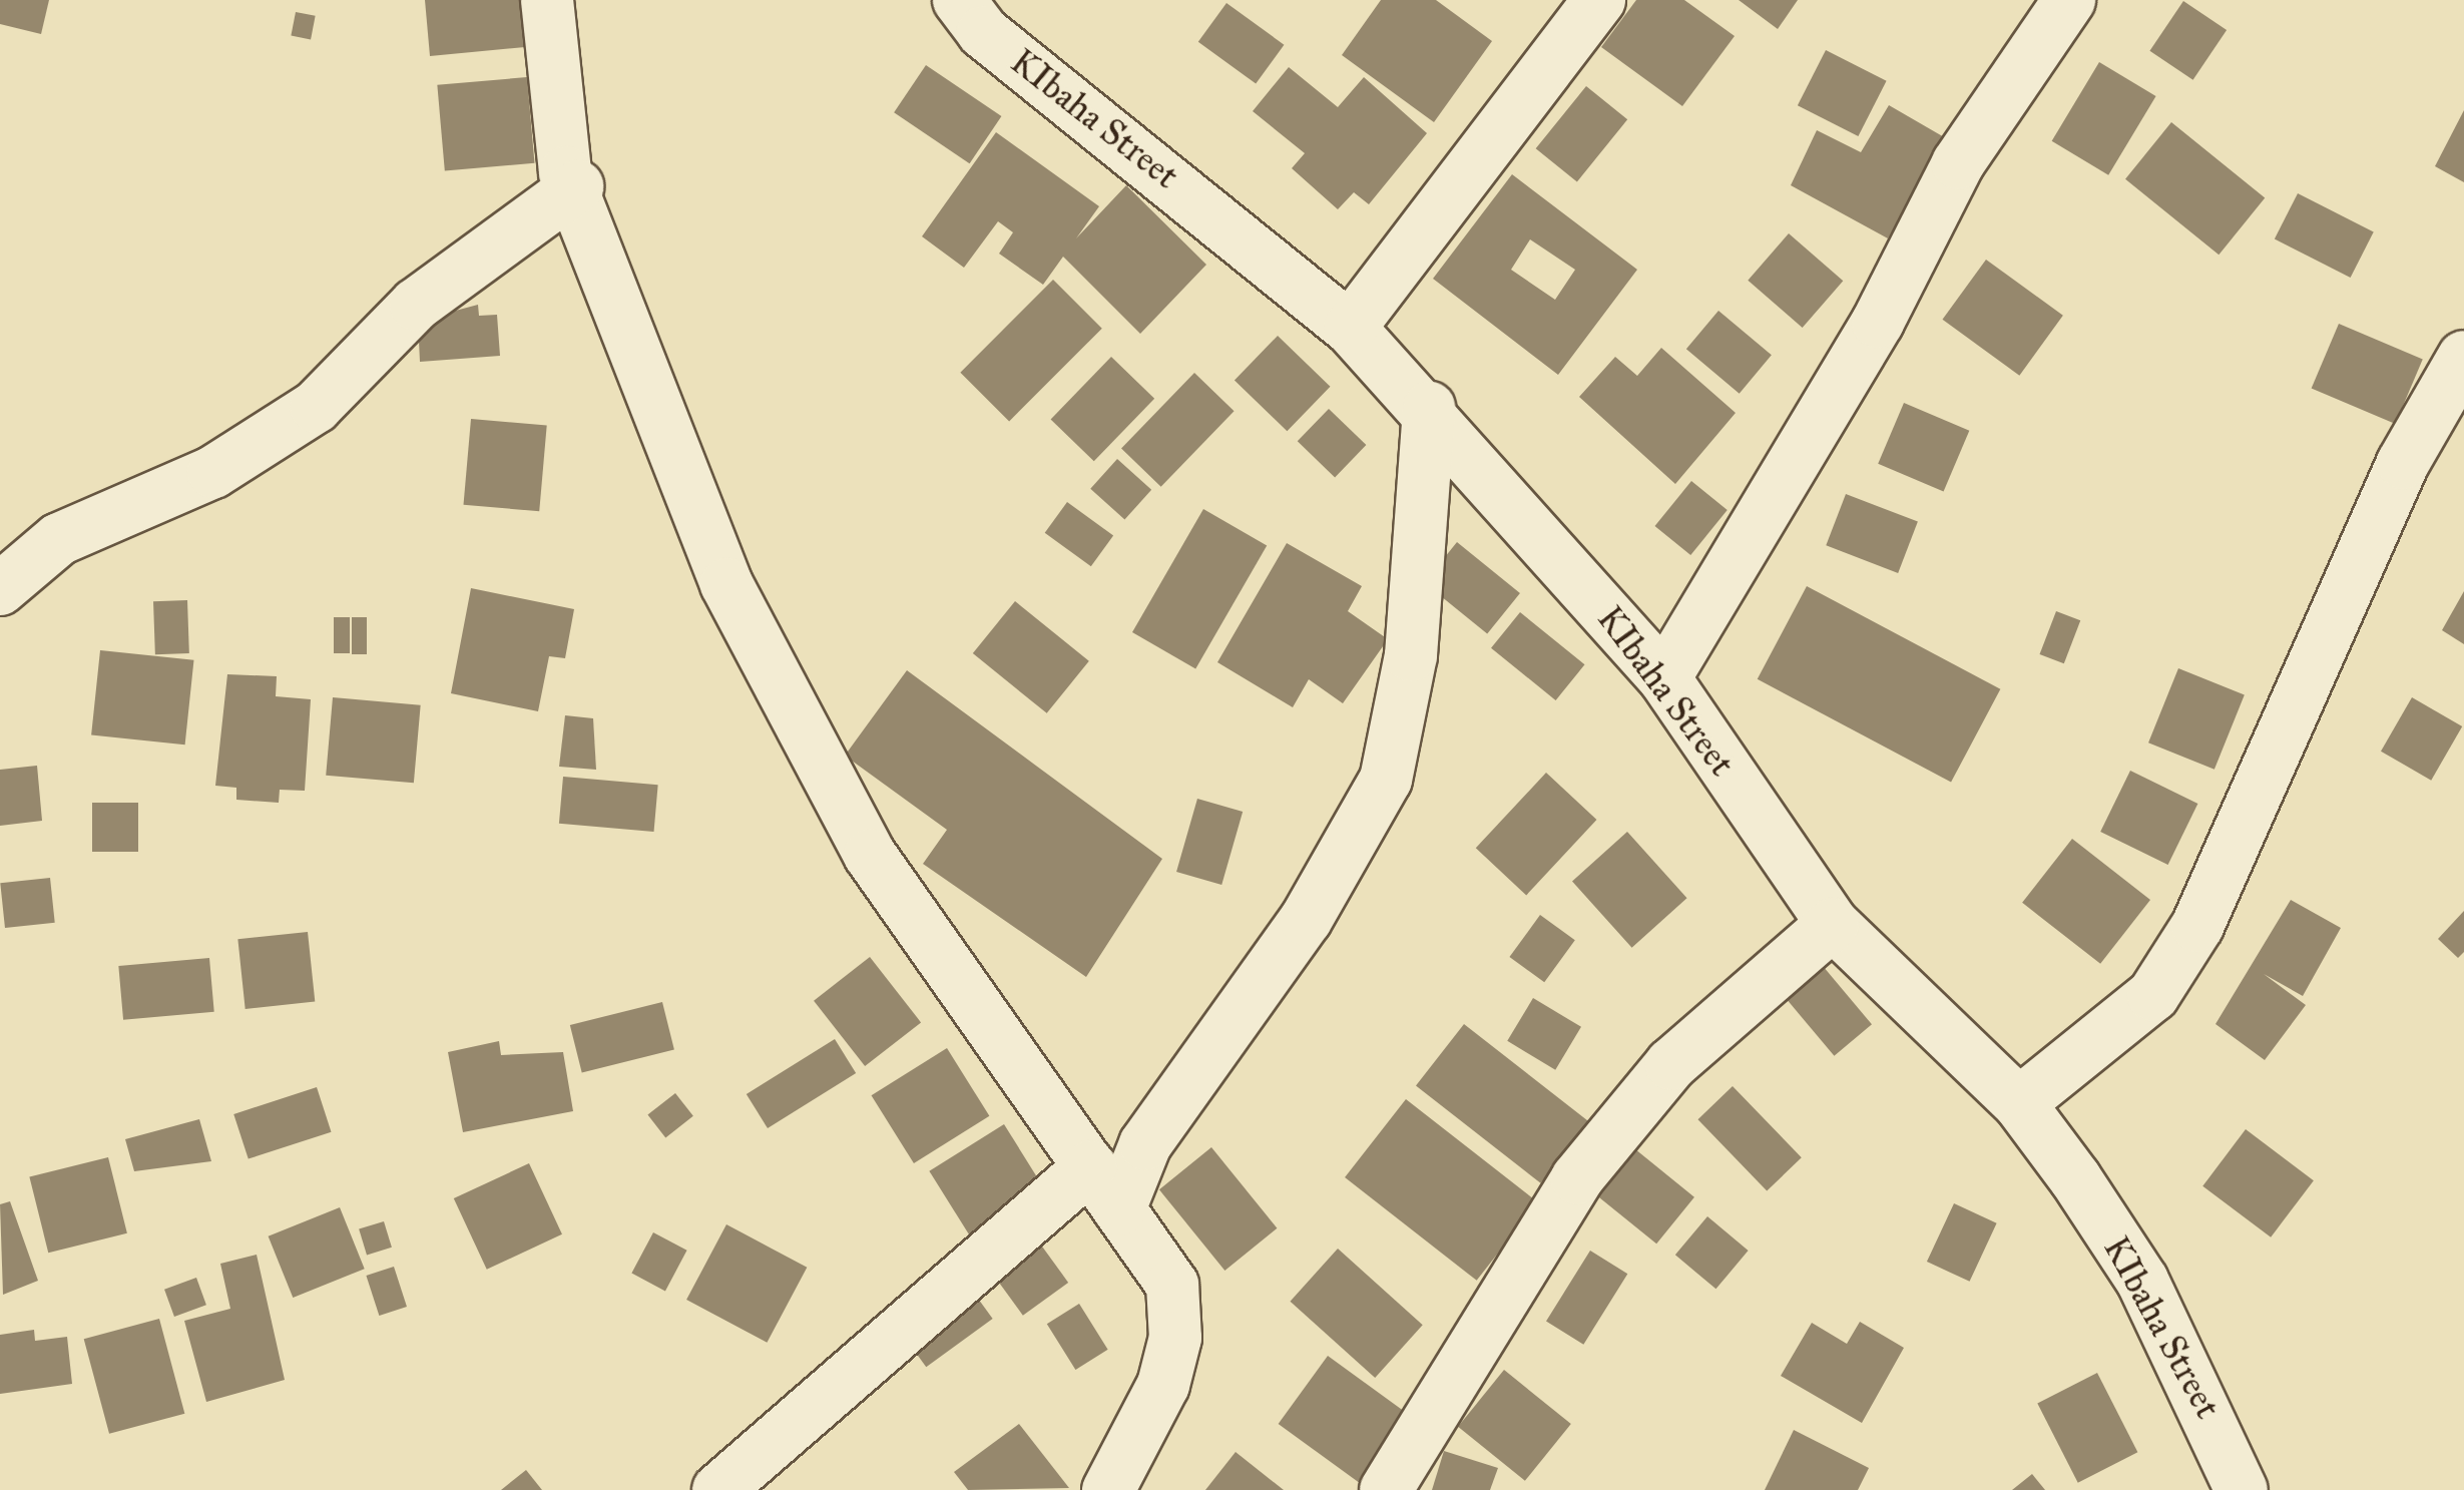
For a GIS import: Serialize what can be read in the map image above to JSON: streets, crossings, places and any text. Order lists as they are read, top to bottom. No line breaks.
{"streets":{"street":["KIbaha Street"]}}
